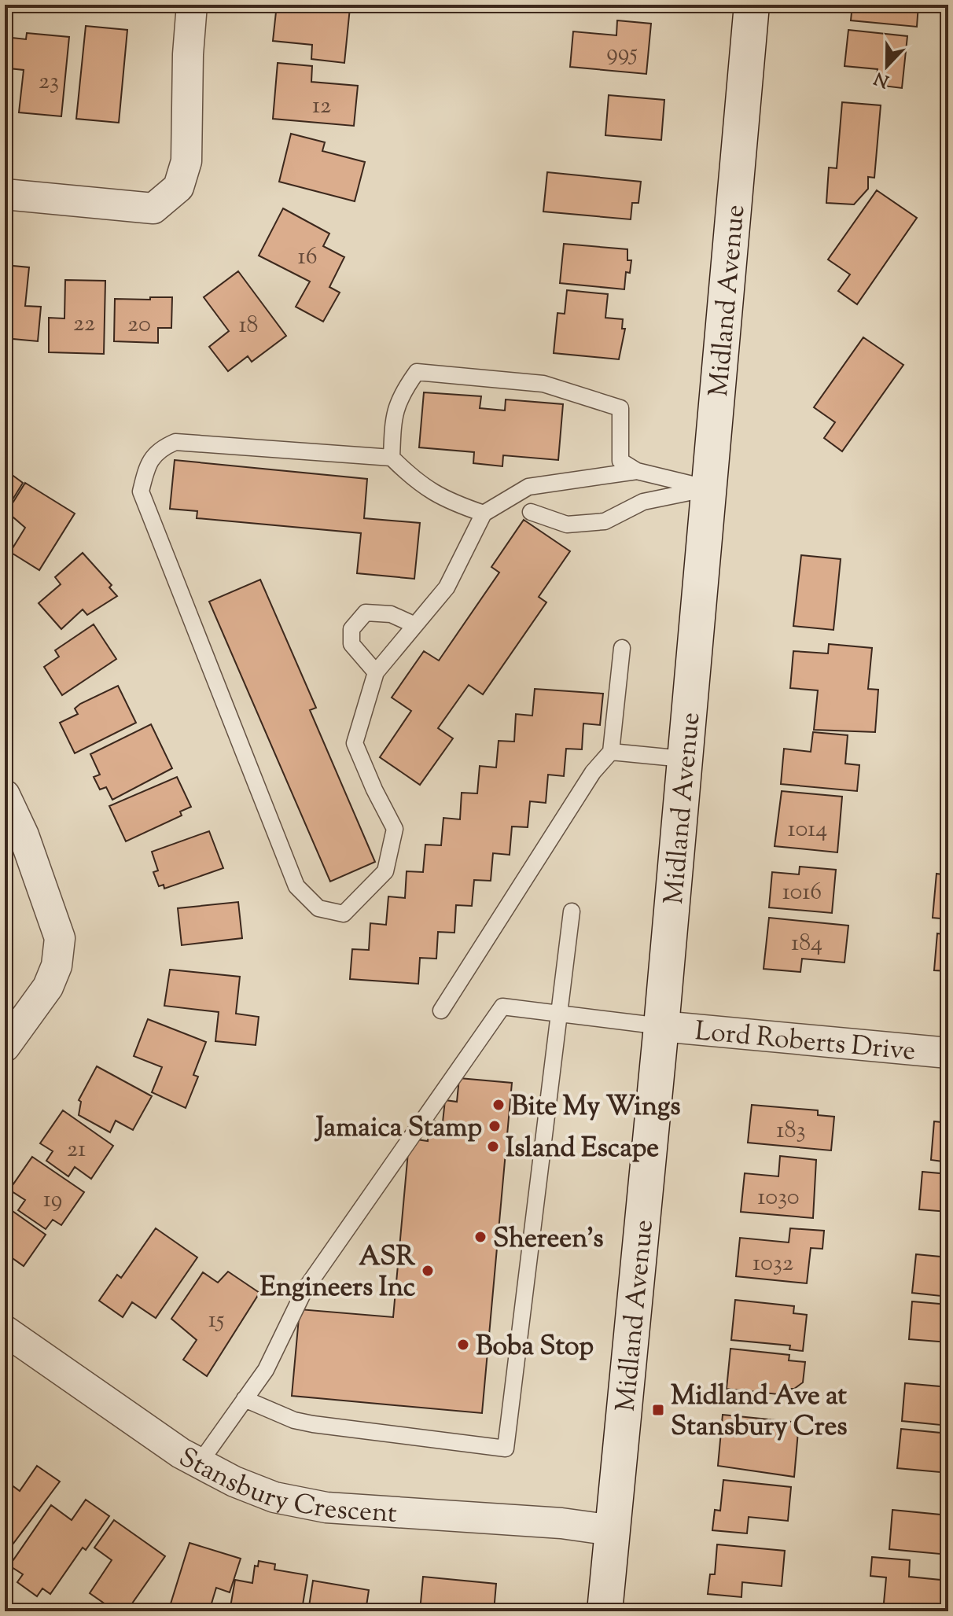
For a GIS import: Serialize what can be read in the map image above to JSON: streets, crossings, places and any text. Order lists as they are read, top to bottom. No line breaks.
{"streets":{"main road":["Midland Avenue"],"street":["Lord Roberts Drive","Stansbury Crescent"]},"crossings":[["Midland Avenue","Lord Roberts Drive"],["Midland Avenue","Stansbury Crescent"]],"places":{"other":["Bite My Wings","Jamaica Stamp","Island Escape","Shereen's","ASR Engineers Inc","Boba Stop"],"transit":["Midland Ave at Stansbury Cres"]},"house_numbers":["995","23","12","16","22","20","18","1014","1016","184","183","21","1030","19","1032","15"],"north":"bottom"}
